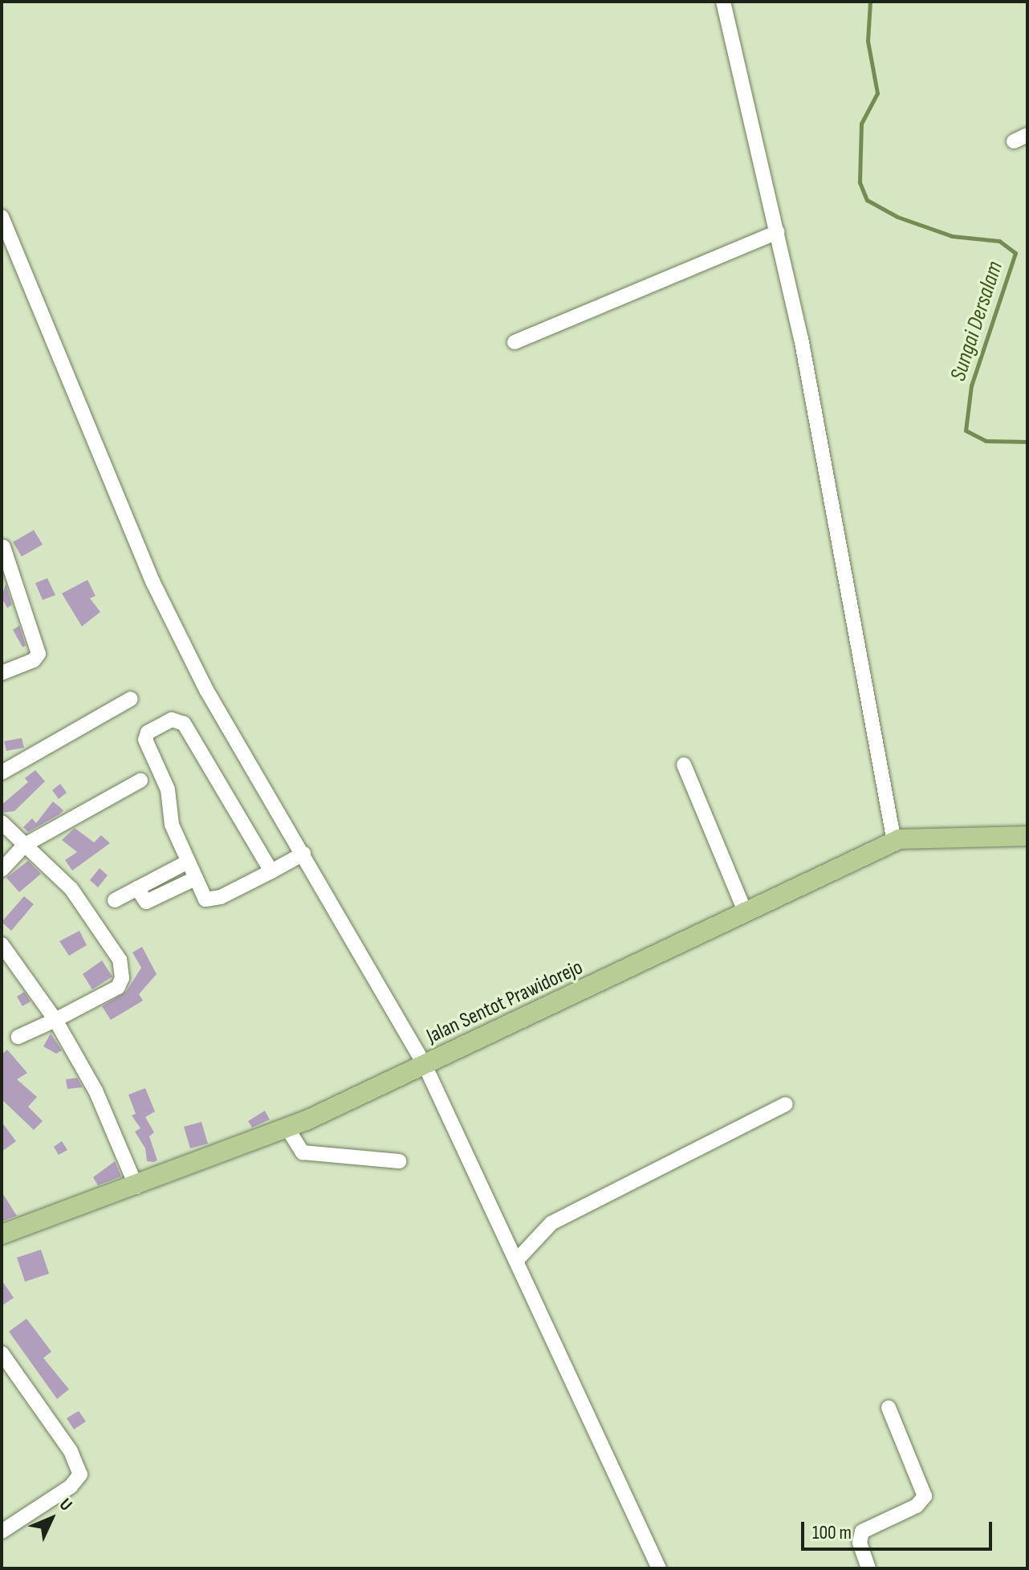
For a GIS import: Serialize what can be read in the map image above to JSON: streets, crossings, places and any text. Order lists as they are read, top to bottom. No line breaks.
{"streets":{"main road":["Jalan Sentot Prawidorejo"]},"water":["Sungai Dersalam"],"scale_bar":"100 m","north":"top right"}
